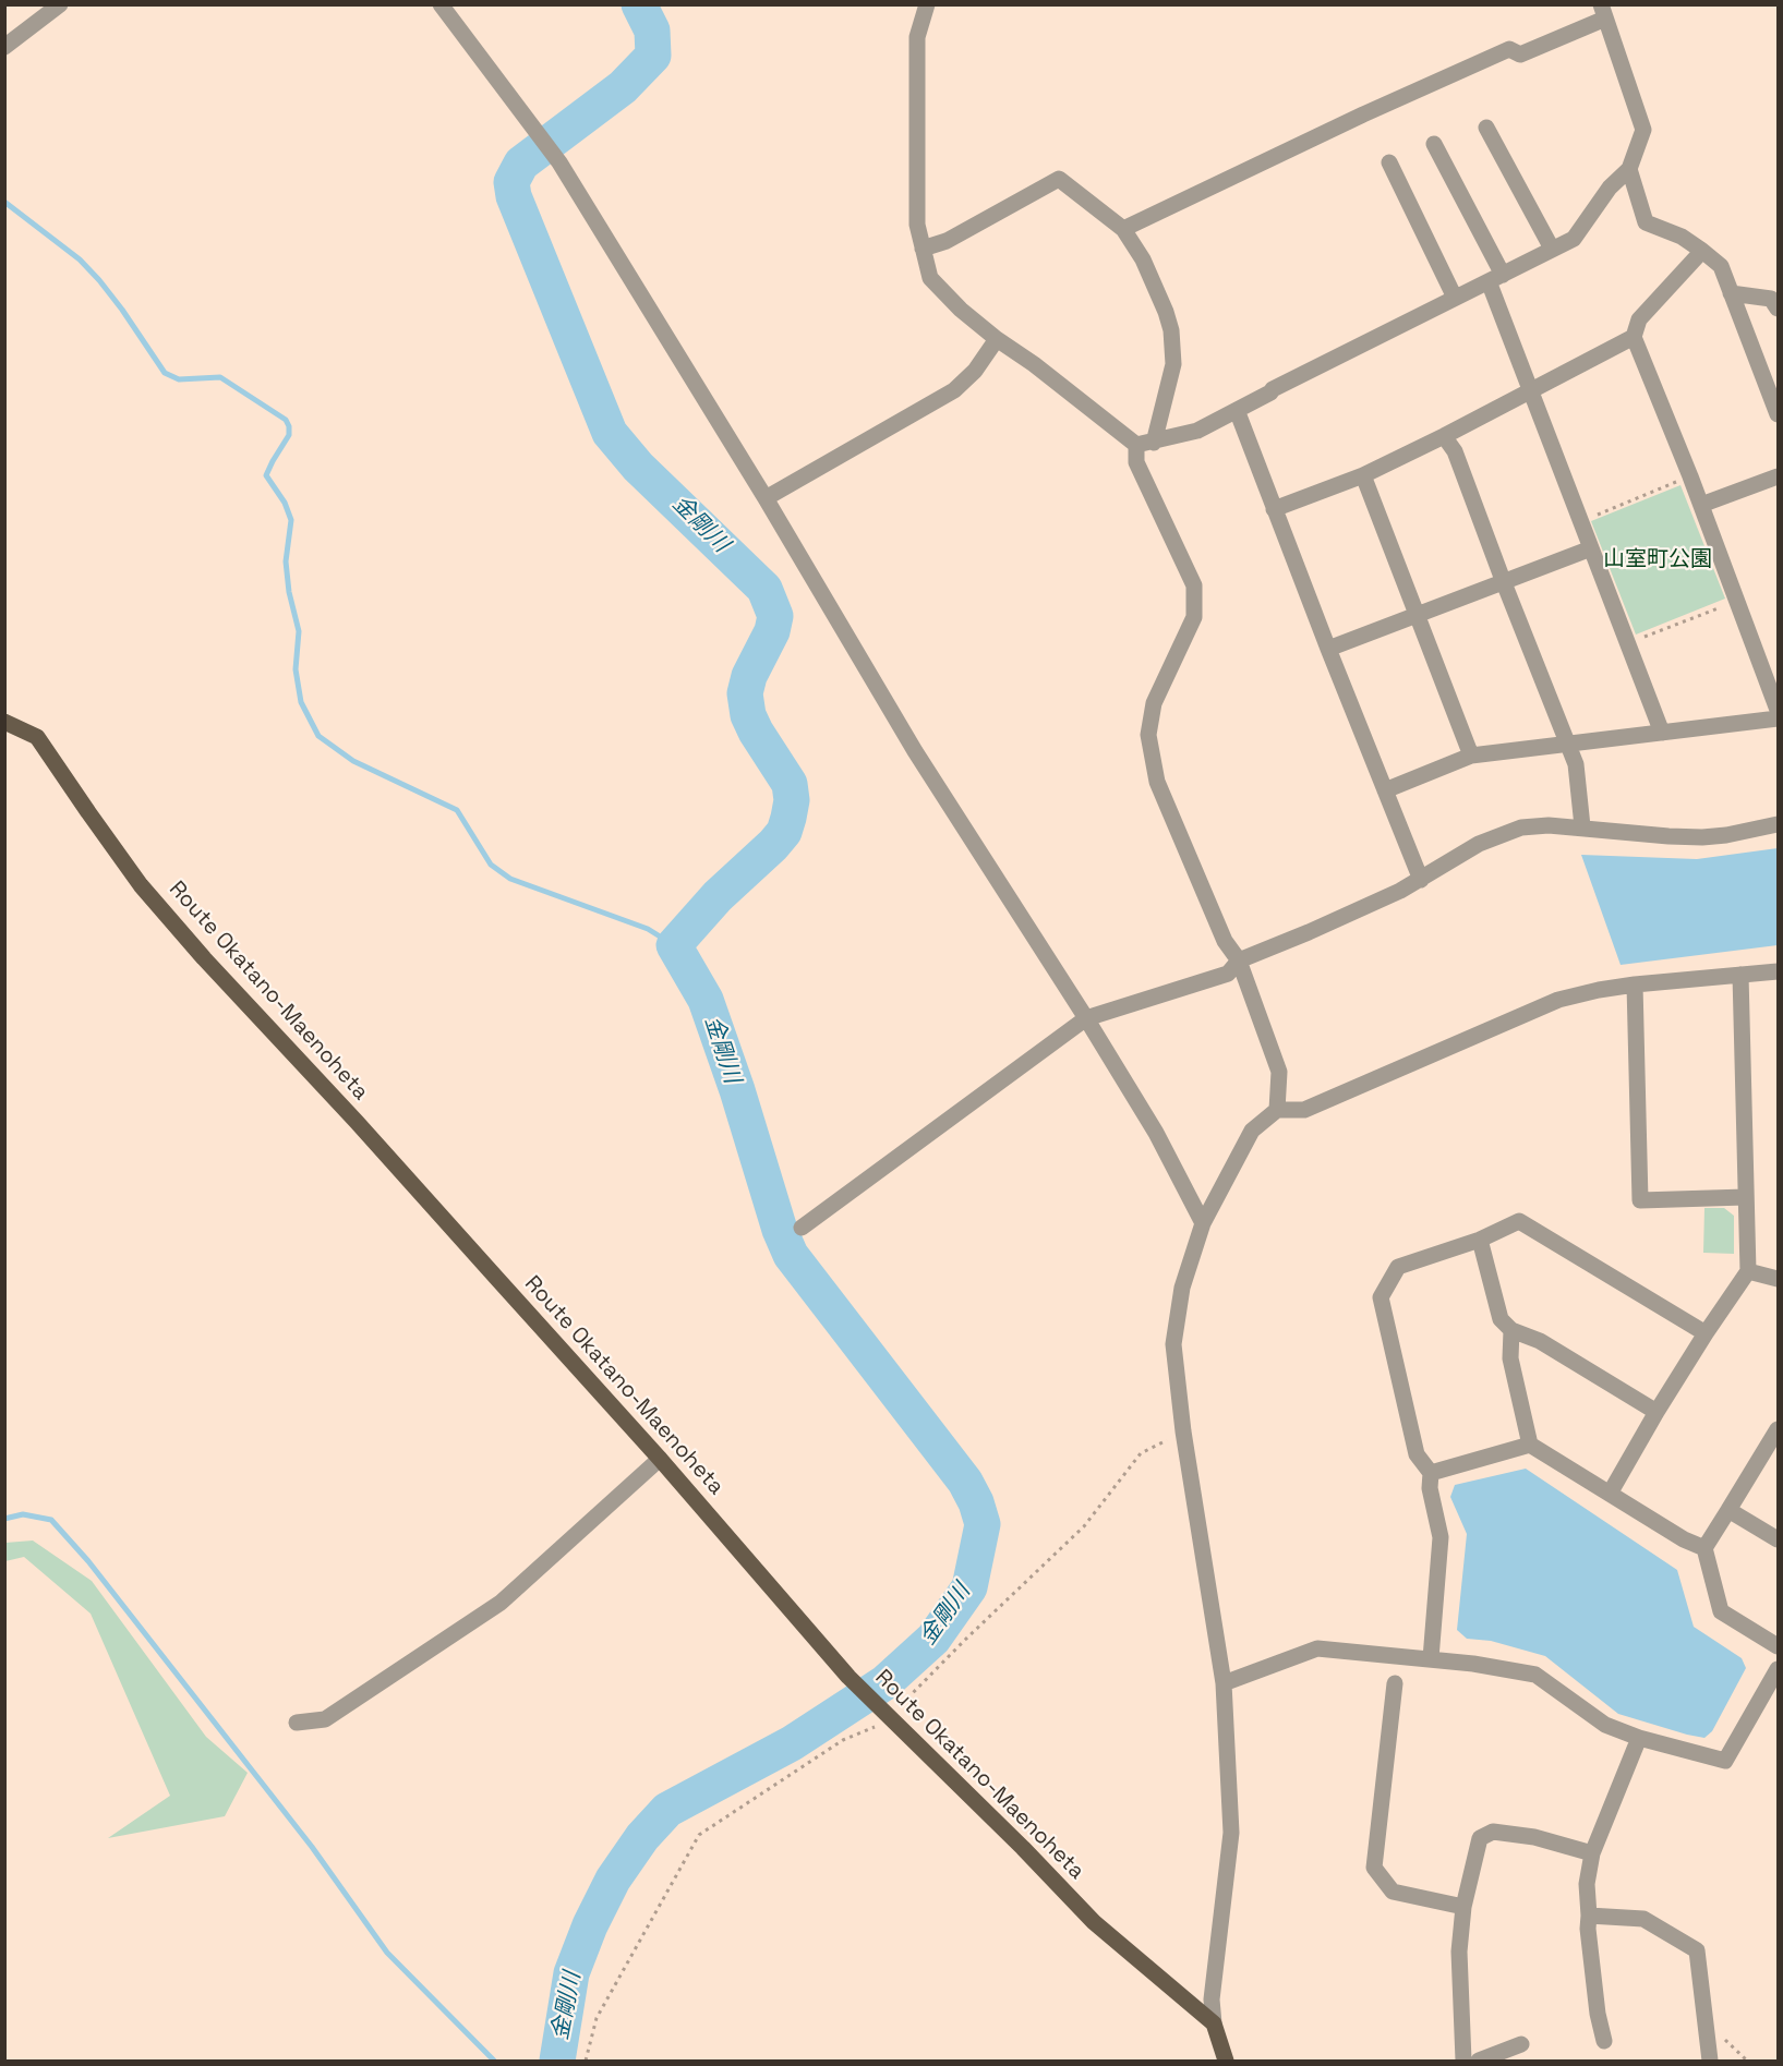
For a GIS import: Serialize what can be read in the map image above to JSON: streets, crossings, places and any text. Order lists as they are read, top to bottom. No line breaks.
{"streets":{"main road":["Route Okatano-Maenoheta"]},"water":["金剛川"],"parks":["山室町公園"]}
